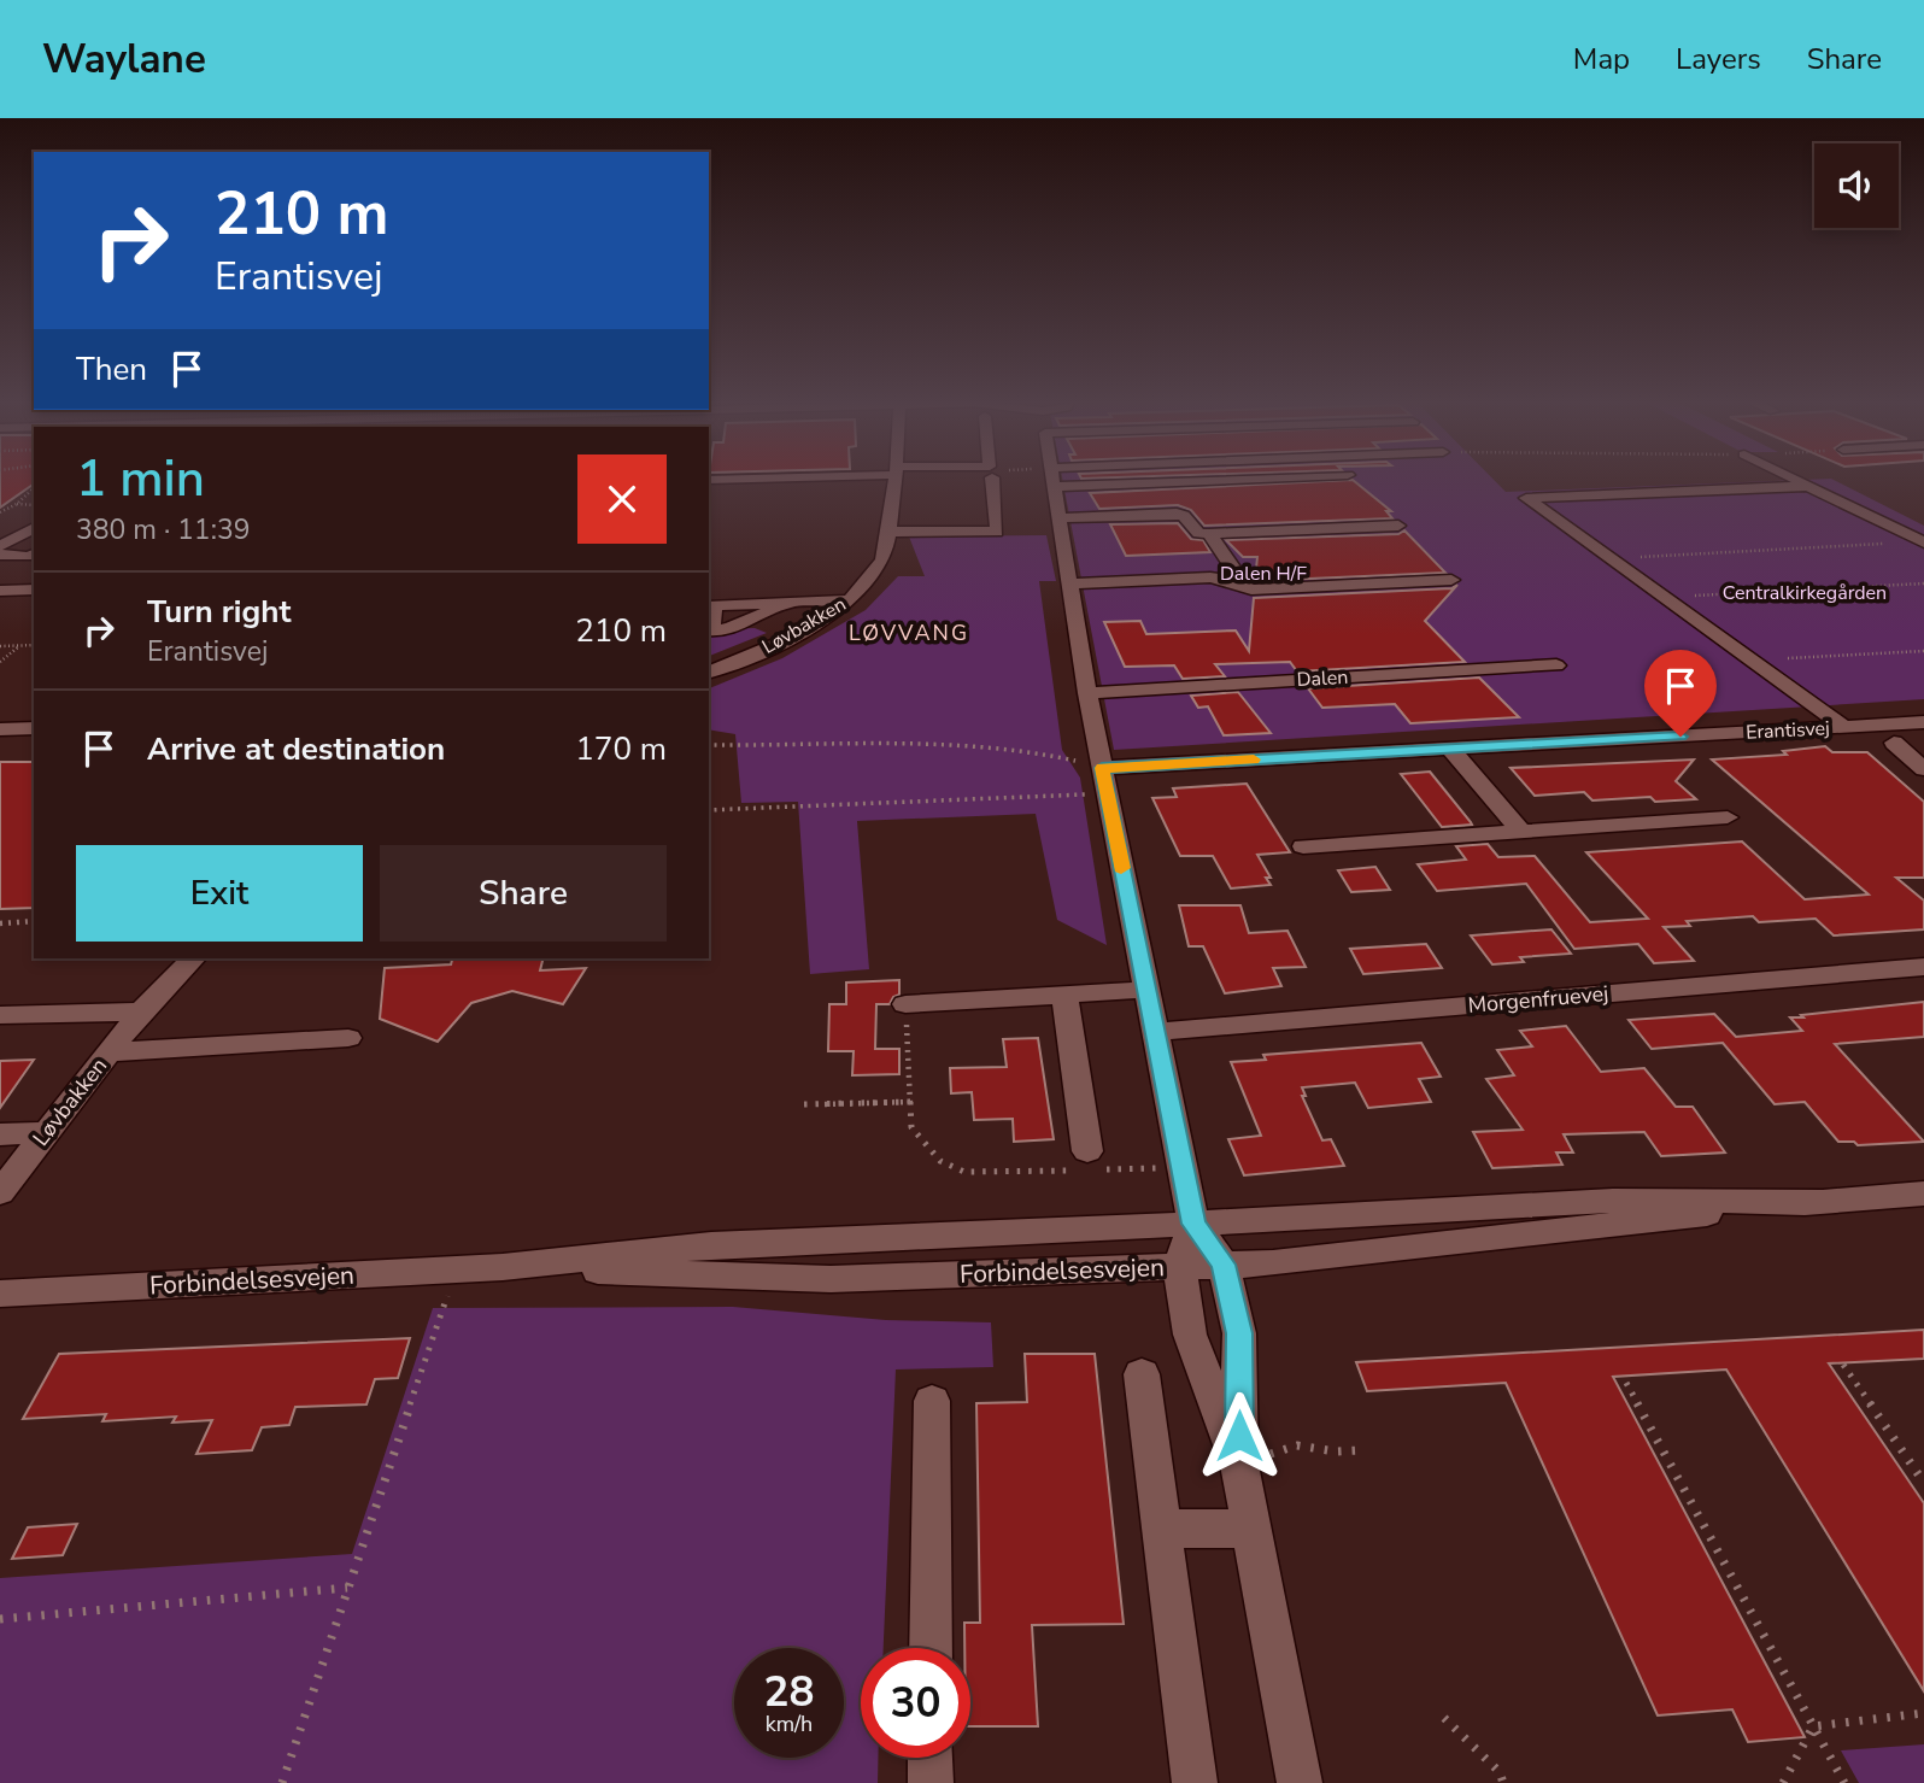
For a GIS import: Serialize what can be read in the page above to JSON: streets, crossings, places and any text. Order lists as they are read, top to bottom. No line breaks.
{"streets":{"street":["Løvbakken","Dalen","Erantisvej","Morgenfruevej","Forbindelsesvejen"]},"districts":["LØVVANG"],"parks":["Dalen H/F","Centralkirkegården"],"page":{"header":"Waylane","nav":["Map","Layers","Share"],"turn":["210 m","Erantisvej"],"then":"Then","heading":["1 min","380 m · 11:39"],"list":[{"name":"Turn right","note":"Erantisvej","value":"210 m"},{"name":"Arrive at destination","value":"170 m"}],"buttons":["Exit","Share"],"speed":"28 km/h","limit":"30"}}
